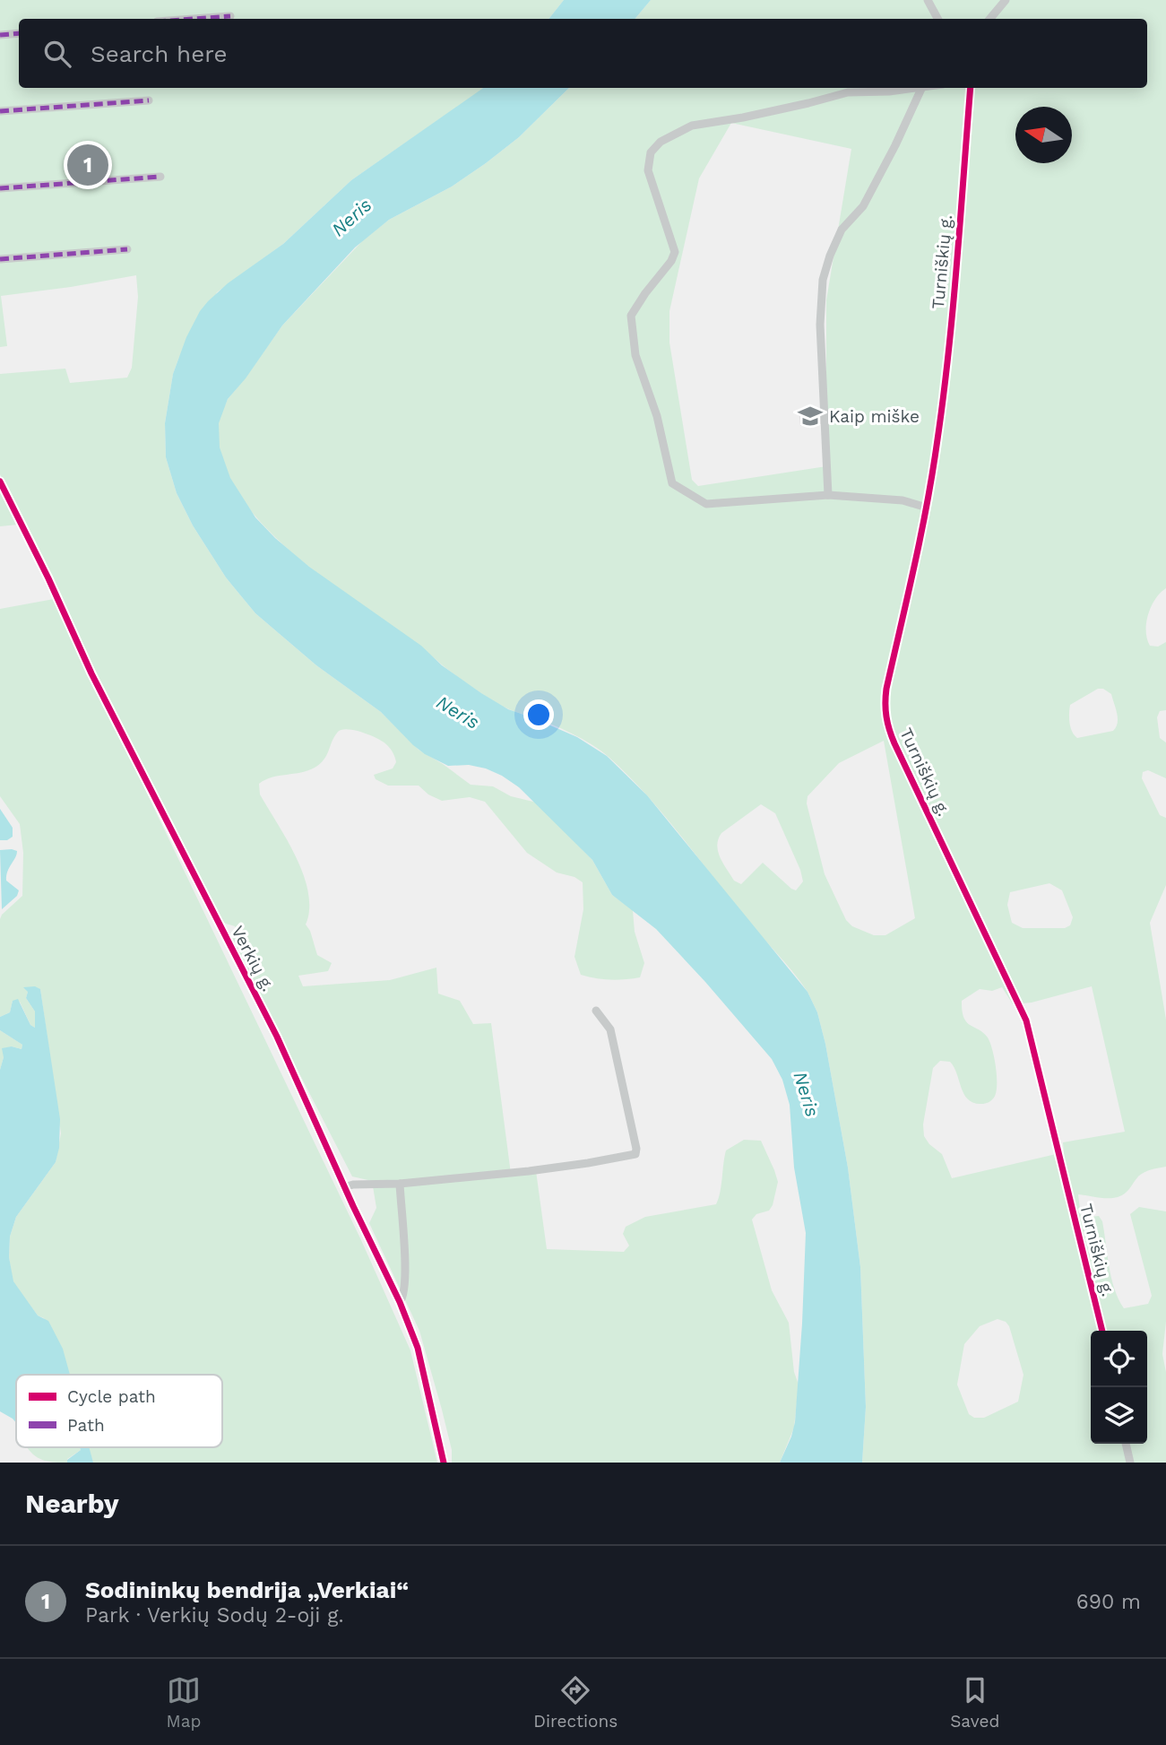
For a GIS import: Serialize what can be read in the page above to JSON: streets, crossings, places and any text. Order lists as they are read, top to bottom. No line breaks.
{"streets":{"street":["Turniškių g.","Verkių g."]},"water":["Neris"],"places":{"school or university":["Kaip miške"]},"legend":["Cycle path","Path"],"north":"left","page":{"search":"Search here","pins":"1","heading":"Nearby","list":[{"mark":"1","name":"Sodininkų bendrija „Verkiai“","note":"Park · Verkių Sodų 2-oji g.","value":"690 m"}],"nav":["Map","Directions","Saved"]}}
